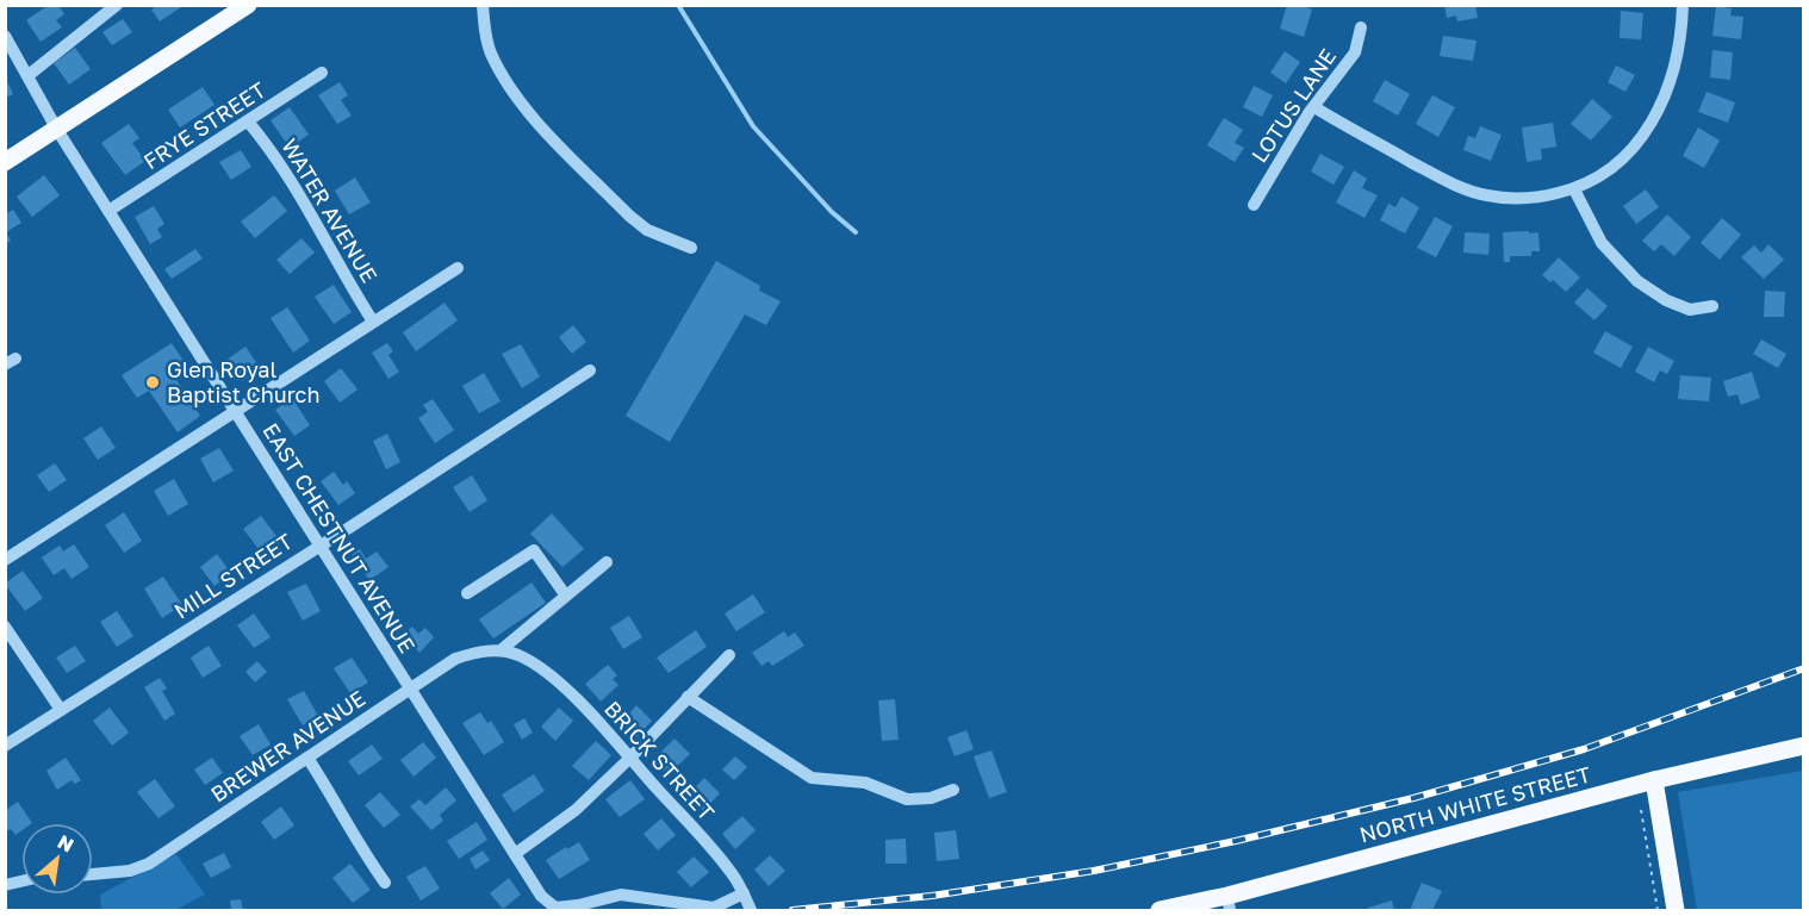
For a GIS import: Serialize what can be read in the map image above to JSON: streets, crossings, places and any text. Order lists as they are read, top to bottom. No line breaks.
{"streets":{"main road":["NORTH WHITE STREET"],"street":["LOTUS LANE","FRYE STREET","WATER AVENUE","EAST CHESTNUT AVENUE","MILL STREET","BREWER AVENUE","BRICK STREET"]},"crossings":[["FRYE STREET","WATER AVENUE"],["FRYE STREET","EAST CHESTNUT AVENUE"],["EAST CHESTNUT AVENUE","MILL STREET"],["EAST CHESTNUT AVENUE","BREWER AVENUE"],["EAST CHESTNUT AVENUE","BRICK STREET"],["BREWER AVENUE","BRICK STREET"]],"places":["Glen Royal Baptist Church"],"north":"top right"}
